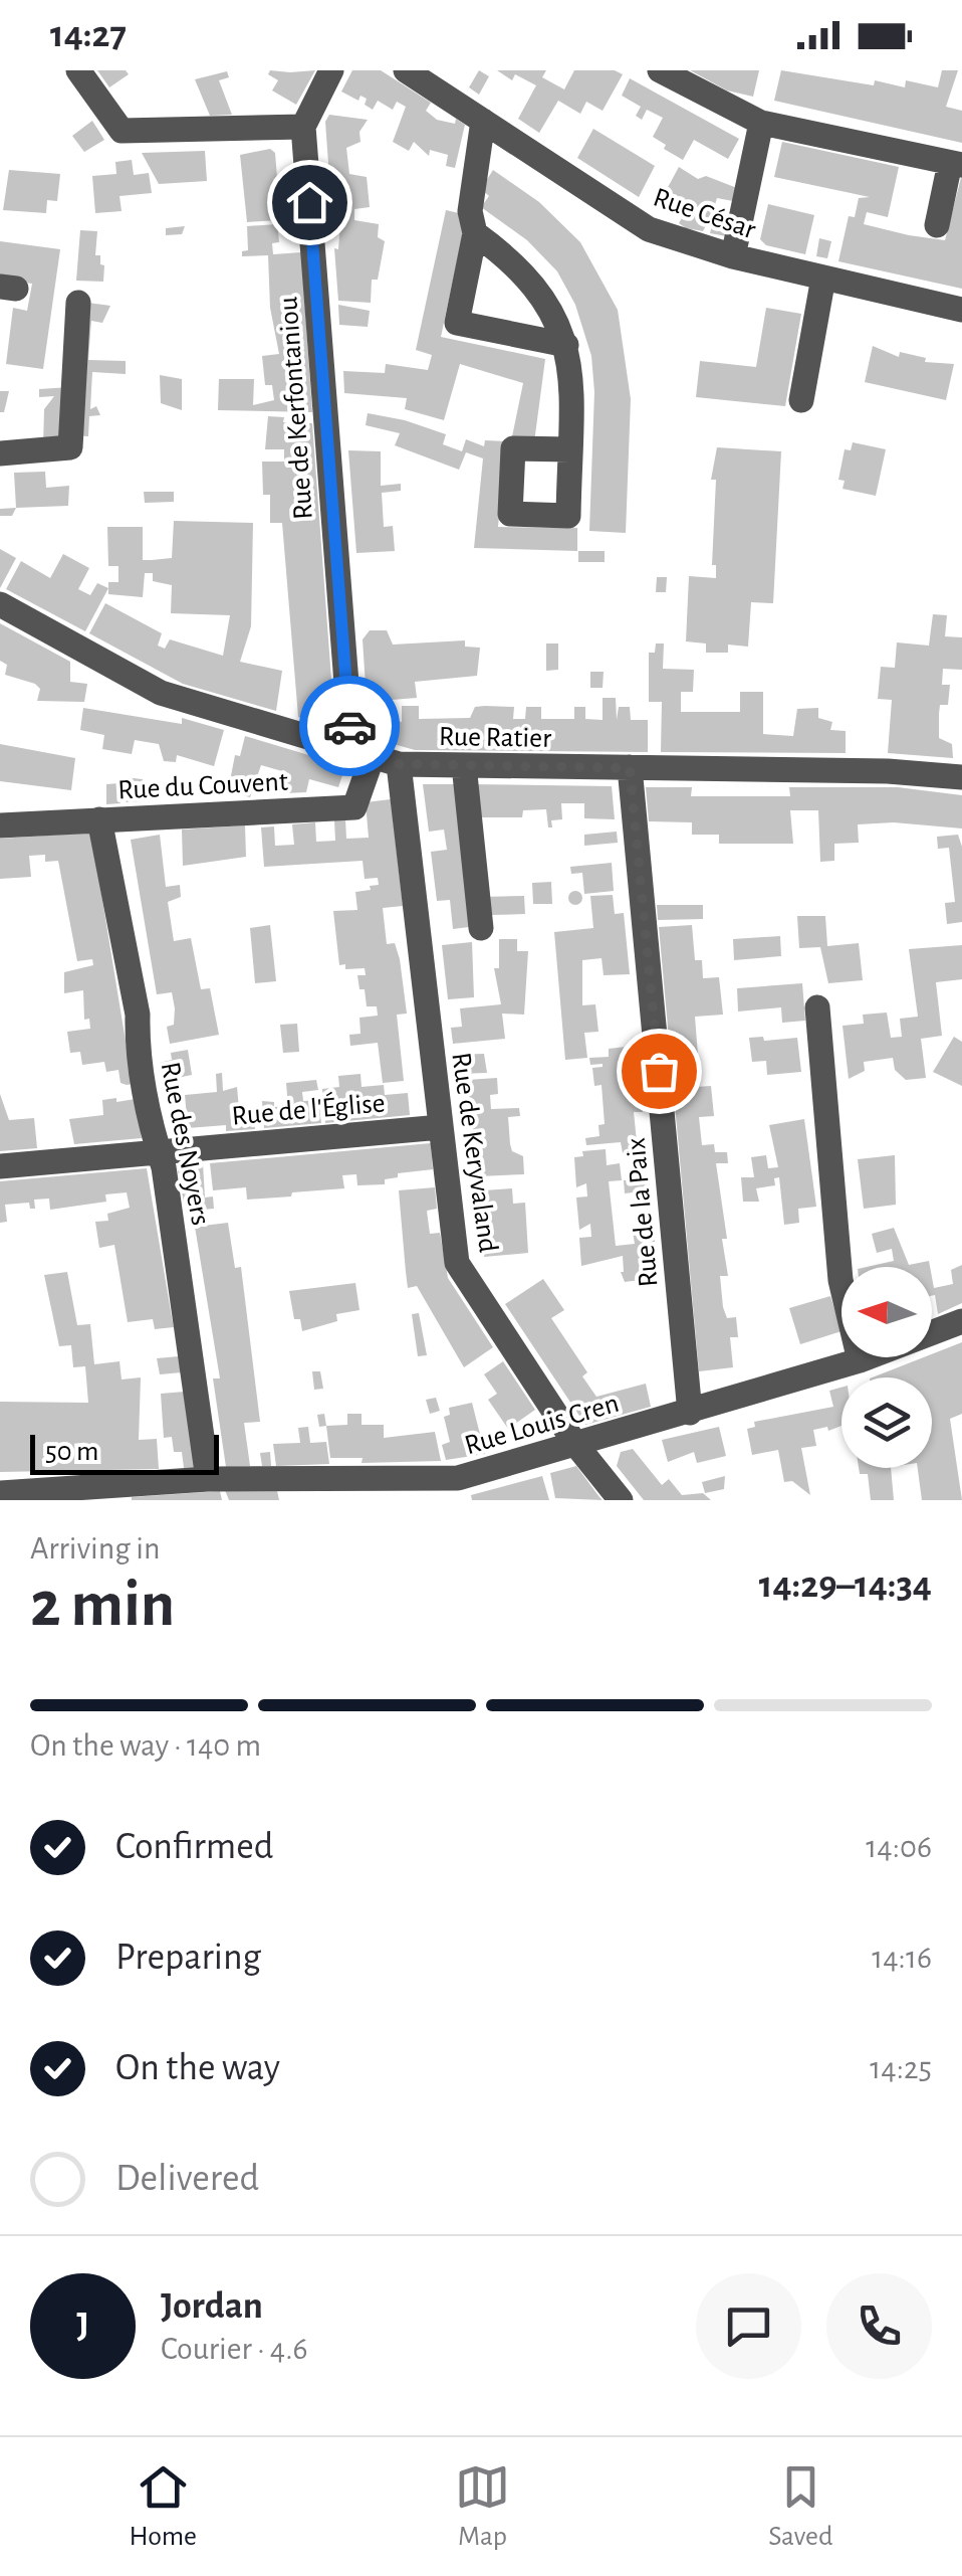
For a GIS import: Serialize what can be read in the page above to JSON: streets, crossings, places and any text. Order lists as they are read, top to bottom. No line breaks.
{"streets":{"street":["Rue César","Rue de Kerfontaniou","Rue Ratier","Rue du Couvent","Rue de l'Église","Rue des Noyers","Rue de Keryvaland","Rue de la Paix","Rue Louis Cren"]},"crossings":[["Rue de Kerfontaniou","Rue Ratier"],["Rue de Kerfontaniou","Rue du Couvent"],["Rue Ratier","Rue du Couvent"],["Rue Ratier","Rue de Keryvaland"],["Rue Ratier","Rue de la Paix"],["Rue du Couvent","Rue des Noyers"],["Rue de l'Église","Rue des Noyers"],["Rue de l'Église","Rue de Keryvaland"],["Rue des Noyers","Rue Louis Cren"],["Rue de Keryvaland","Rue Louis Cren"],["Rue de la Paix","Rue Louis Cren"]],"scale_bar":"50 m","north":"left","page":{"status":"14:27","scale":"50 m","heading":["2 min","Arriving in","14:29–14:34"],"panel":["Jordan","Courier · 4.6"],"bar":"On the way · 140 m","list":[["Confirmed","14:06"],["Preparing","14:16"],["On the way","14:25"],"Delivered"],"round":"J","tabs":["Home","Map","Saved"]}}
